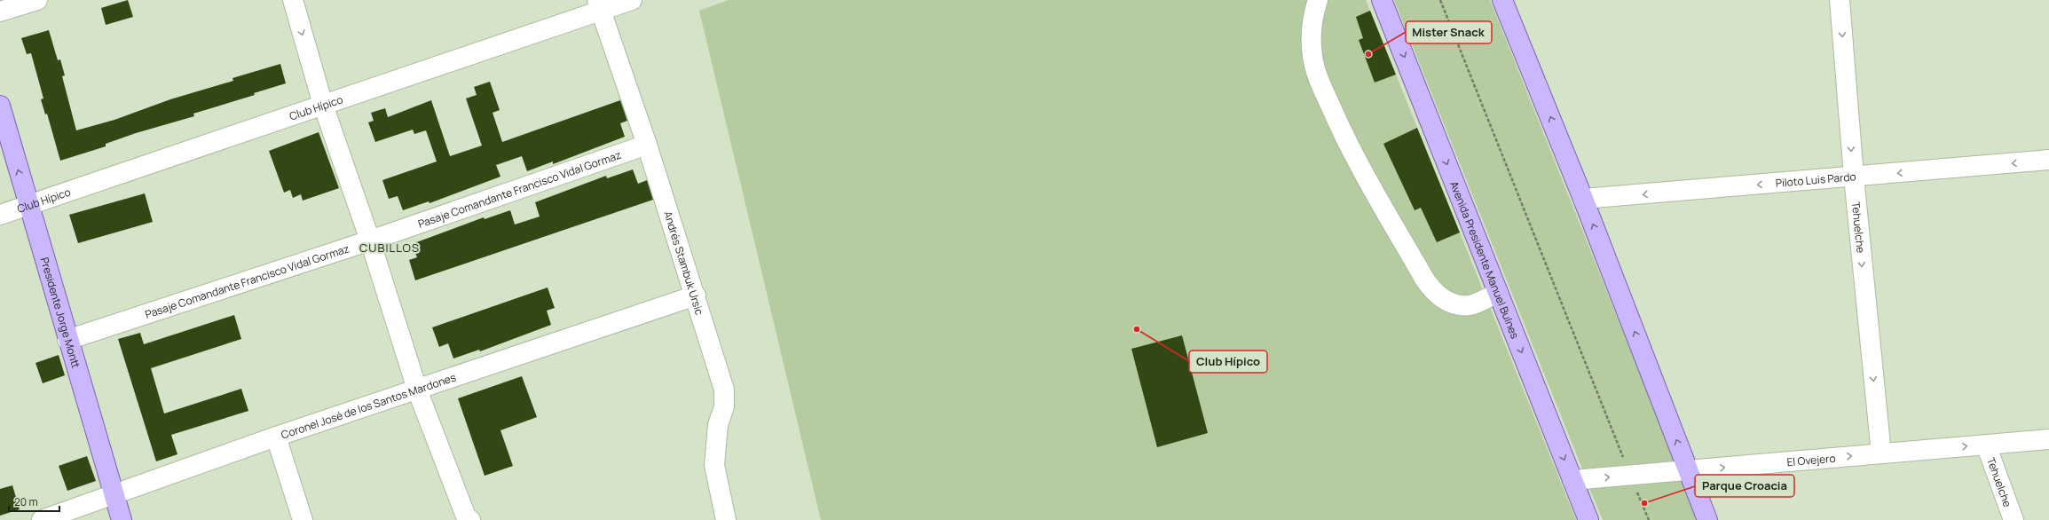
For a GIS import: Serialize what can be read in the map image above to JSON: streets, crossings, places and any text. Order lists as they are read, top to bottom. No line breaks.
{"streets":{"main road":["Avenida Presidente Manuel Bulnes","Presidente Jorge Montt"],"street":["Club Hípico","Piloto Luis Pardo","Pasaje Comandante Francisco Vidal Gormaz","Tehuelche","Andrés Stambuk Ursic","Coronel José de los Santos Mardones","El Ovejero"]},"crossings":[["Club Hípico","Andrés Stambuk Ursic"],["Club Hípico","Presidente Jorge Montt"],["Piloto Luis Pardo","Tehuelche"],["Pasaje Comandante Francisco Vidal Gormaz","Andrés Stambuk Ursic"],["Pasaje Comandante Francisco Vidal Gormaz","Presidente Jorge Montt"],["Tehuelche","El Ovejero"],["Avenida Presidente Manuel Bulnes","El Ovejero"],["Andrés Stambuk Ursic","Coronel José de los Santos Mardones"],["Presidente Jorge Montt","Coronel José de los Santos Mardones"]],"one_way":["Piloto Luis Pardo","Tehuelche","El Ovejero"],"districts":["CUBILLOS"],"places":["Mister Snack","Club Hípico","Parque Croacia"],"scale_bar":"20 m"}
